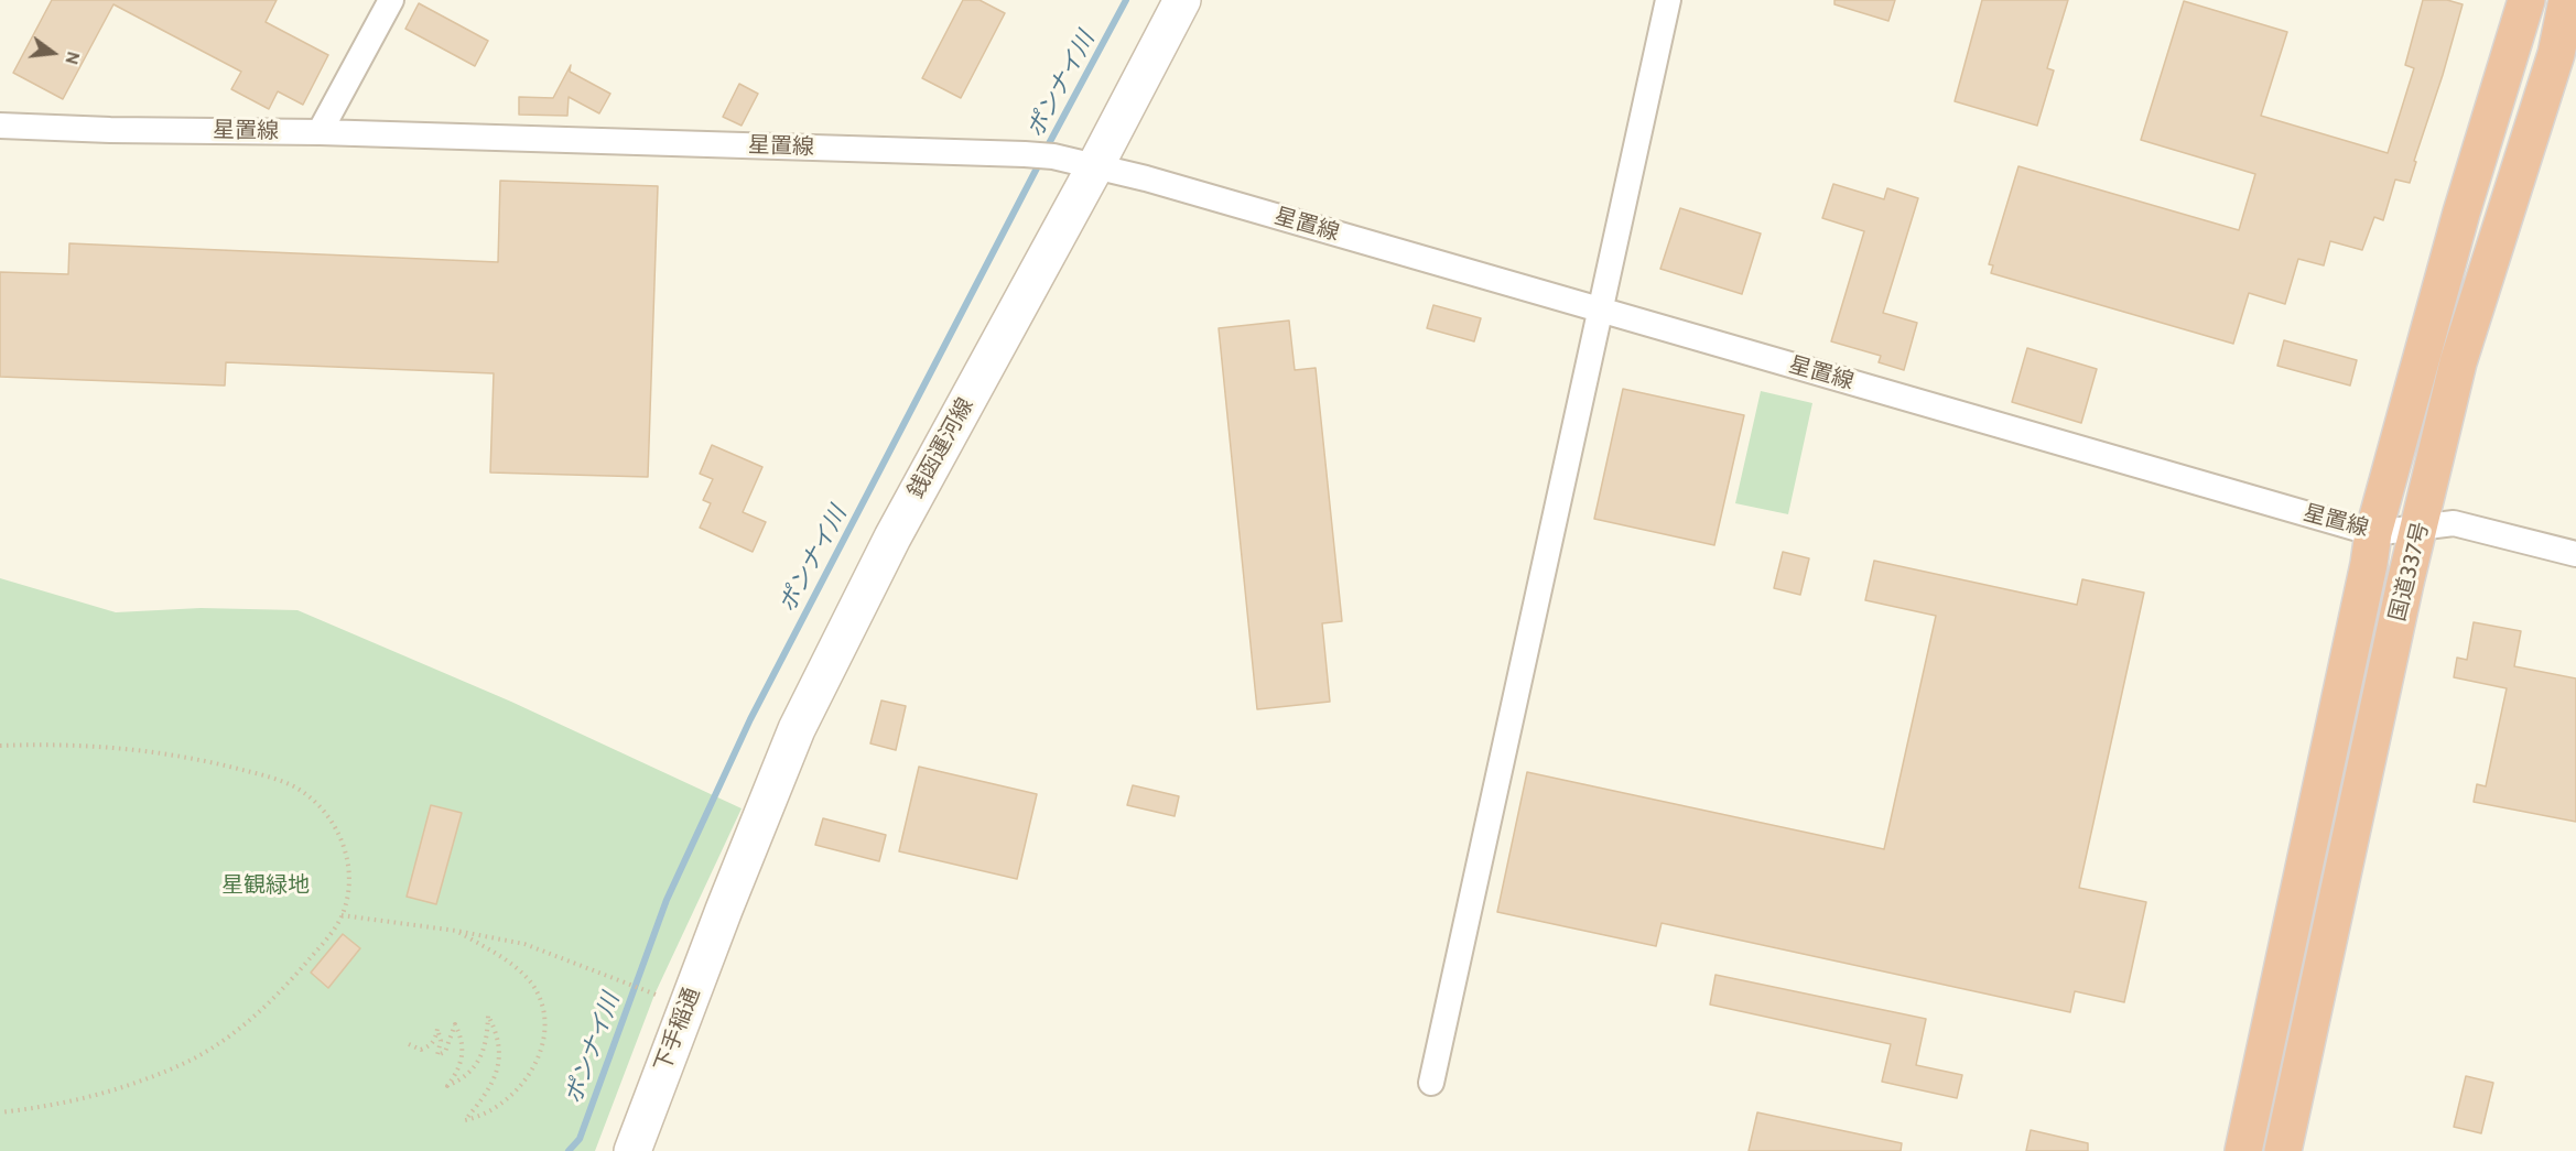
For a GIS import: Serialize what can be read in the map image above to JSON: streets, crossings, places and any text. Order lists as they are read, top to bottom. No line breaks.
{"streets":{"highway":["国道337号"],"street":["星置線","銭函運河線","下手稲通"]},"crossings":[["星置線","銭函運河線"],["星置線","国道337号"],["銭函運河線","下手稲通"]],"water":["ポンナイ川"],"parks":["星観緑地"],"north":"right"}
